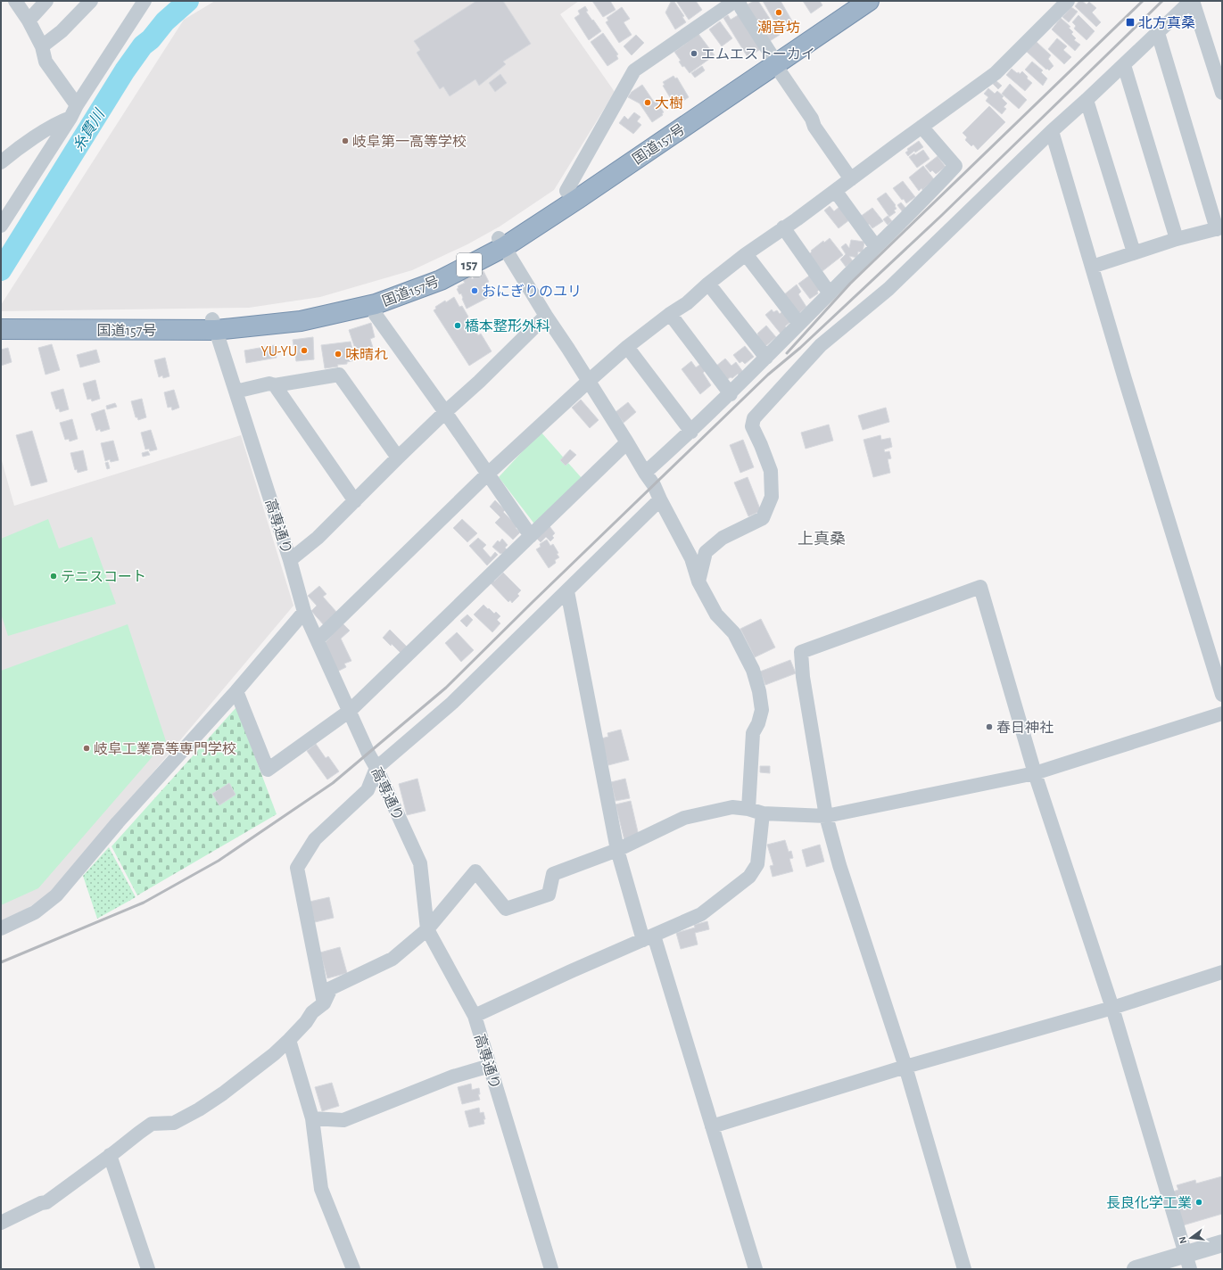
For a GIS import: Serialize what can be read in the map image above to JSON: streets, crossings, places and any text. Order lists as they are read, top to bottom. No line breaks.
{"streets":{"highway":["国道157号","157"],"street":["高専通り"]},"crossings":[["国道157号","高専通り"]],"districts":["上真桑"],"water":["糸貫川"],"places":{"other":["潮音坊","エムエストーカイ","大樹","岐阜第一高等学校","おにぎりのユリ","橋本整形外科","YU-YU","味晴れ","テニスコート","春日神社","岐阜工業高等専門学校","長良化学工業"],"transit":["北方真桑"]},"north":"left"}
